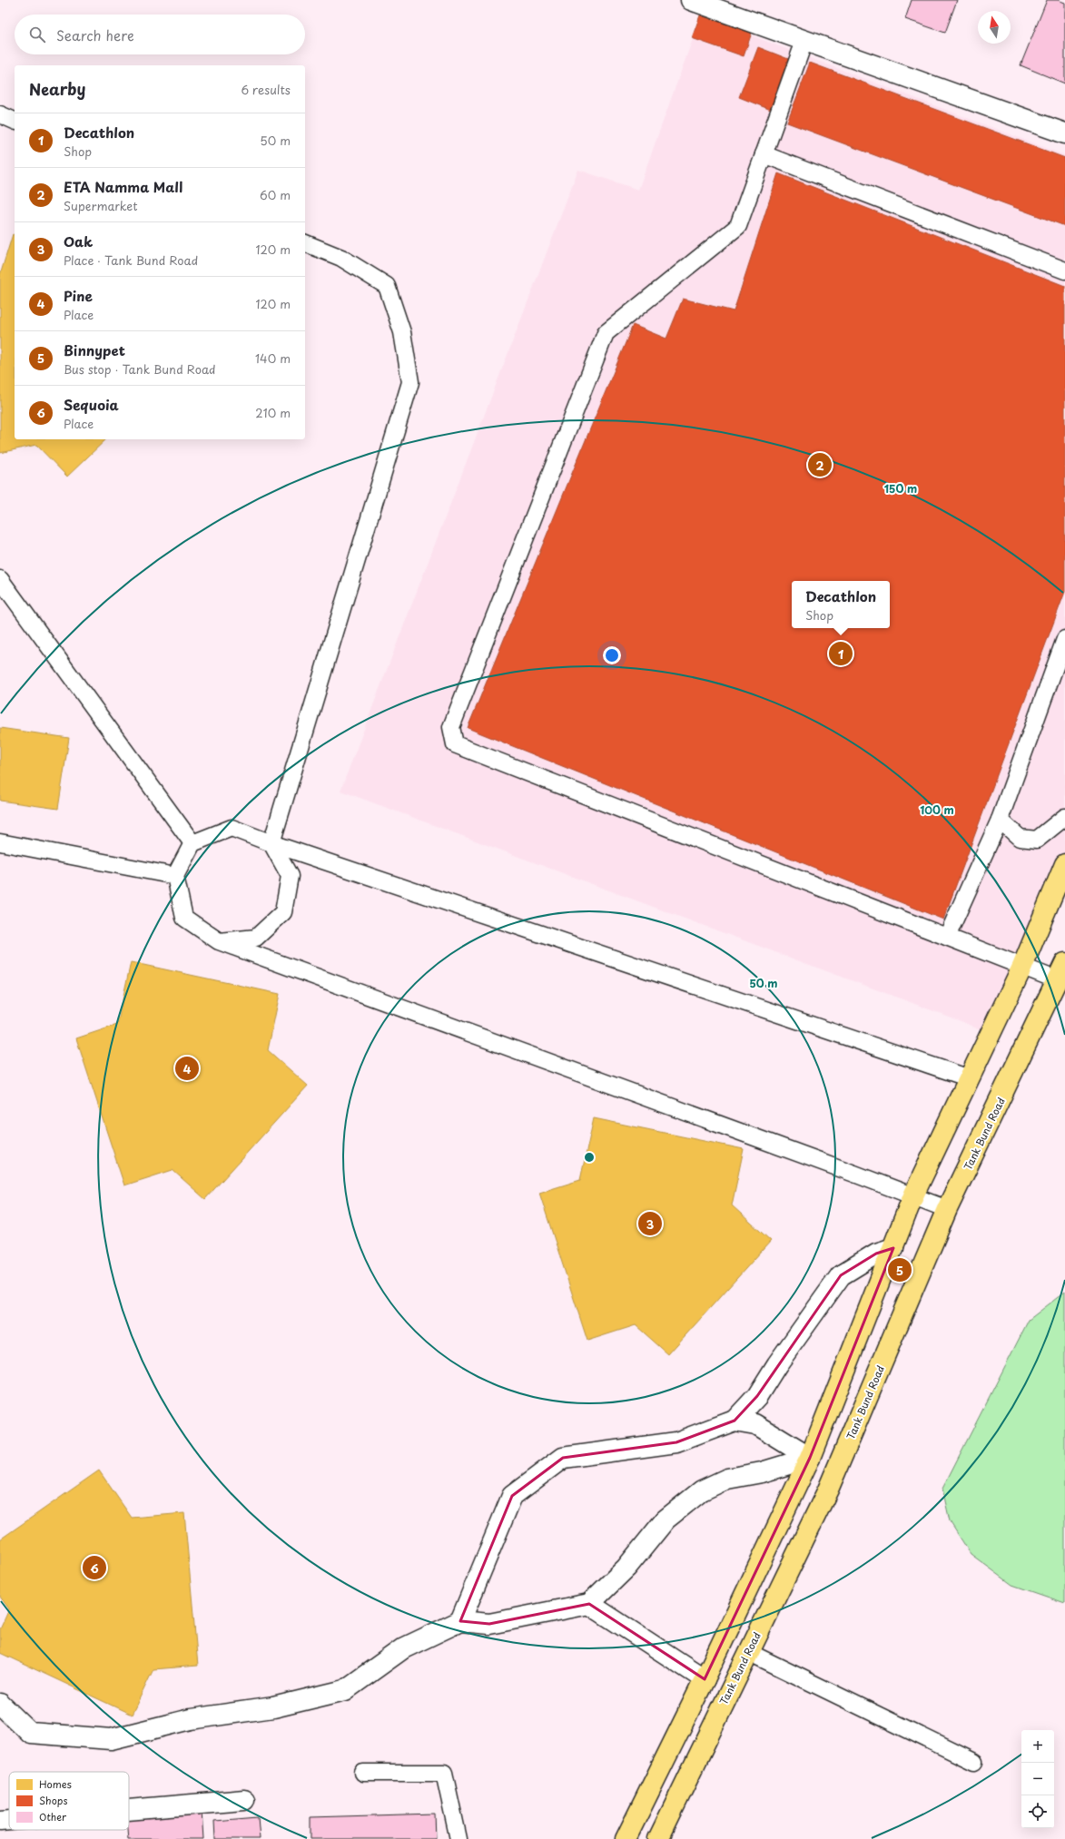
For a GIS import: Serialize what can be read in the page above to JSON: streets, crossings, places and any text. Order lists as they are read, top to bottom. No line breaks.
{"streets":{"main road":["Tank Bund Road"]},"legend":["Homes","Shops","Other"],"north":"top","page":{"search":"Search here","heading":["Nearby","6 results"],"list":[{"mark":"1","name":"Decathlon","note":"Shop","value":"50 m"},{"mark":"2","name":"ETA Namma Mall","note":"Supermarket","value":"60 m"},{"mark":"3","name":"Oak","note":"Place · Tank Bund Road","value":"120 m"},{"mark":"4","name":"Pine","note":"Place","value":"120 m"},{"mark":"5","name":"Binnypet","note":"Bus stop · Tank Bund Road","value":"140 m"},{"mark":"6","name":"Sequoia","note":"Place","value":"210 m"}],"pins":["2","1","4","3","5","6"],"popup":["Decathlon","Shop"],"map_buttons":["+","−"]},"rings":["150 m","100 m","50 m"]}
